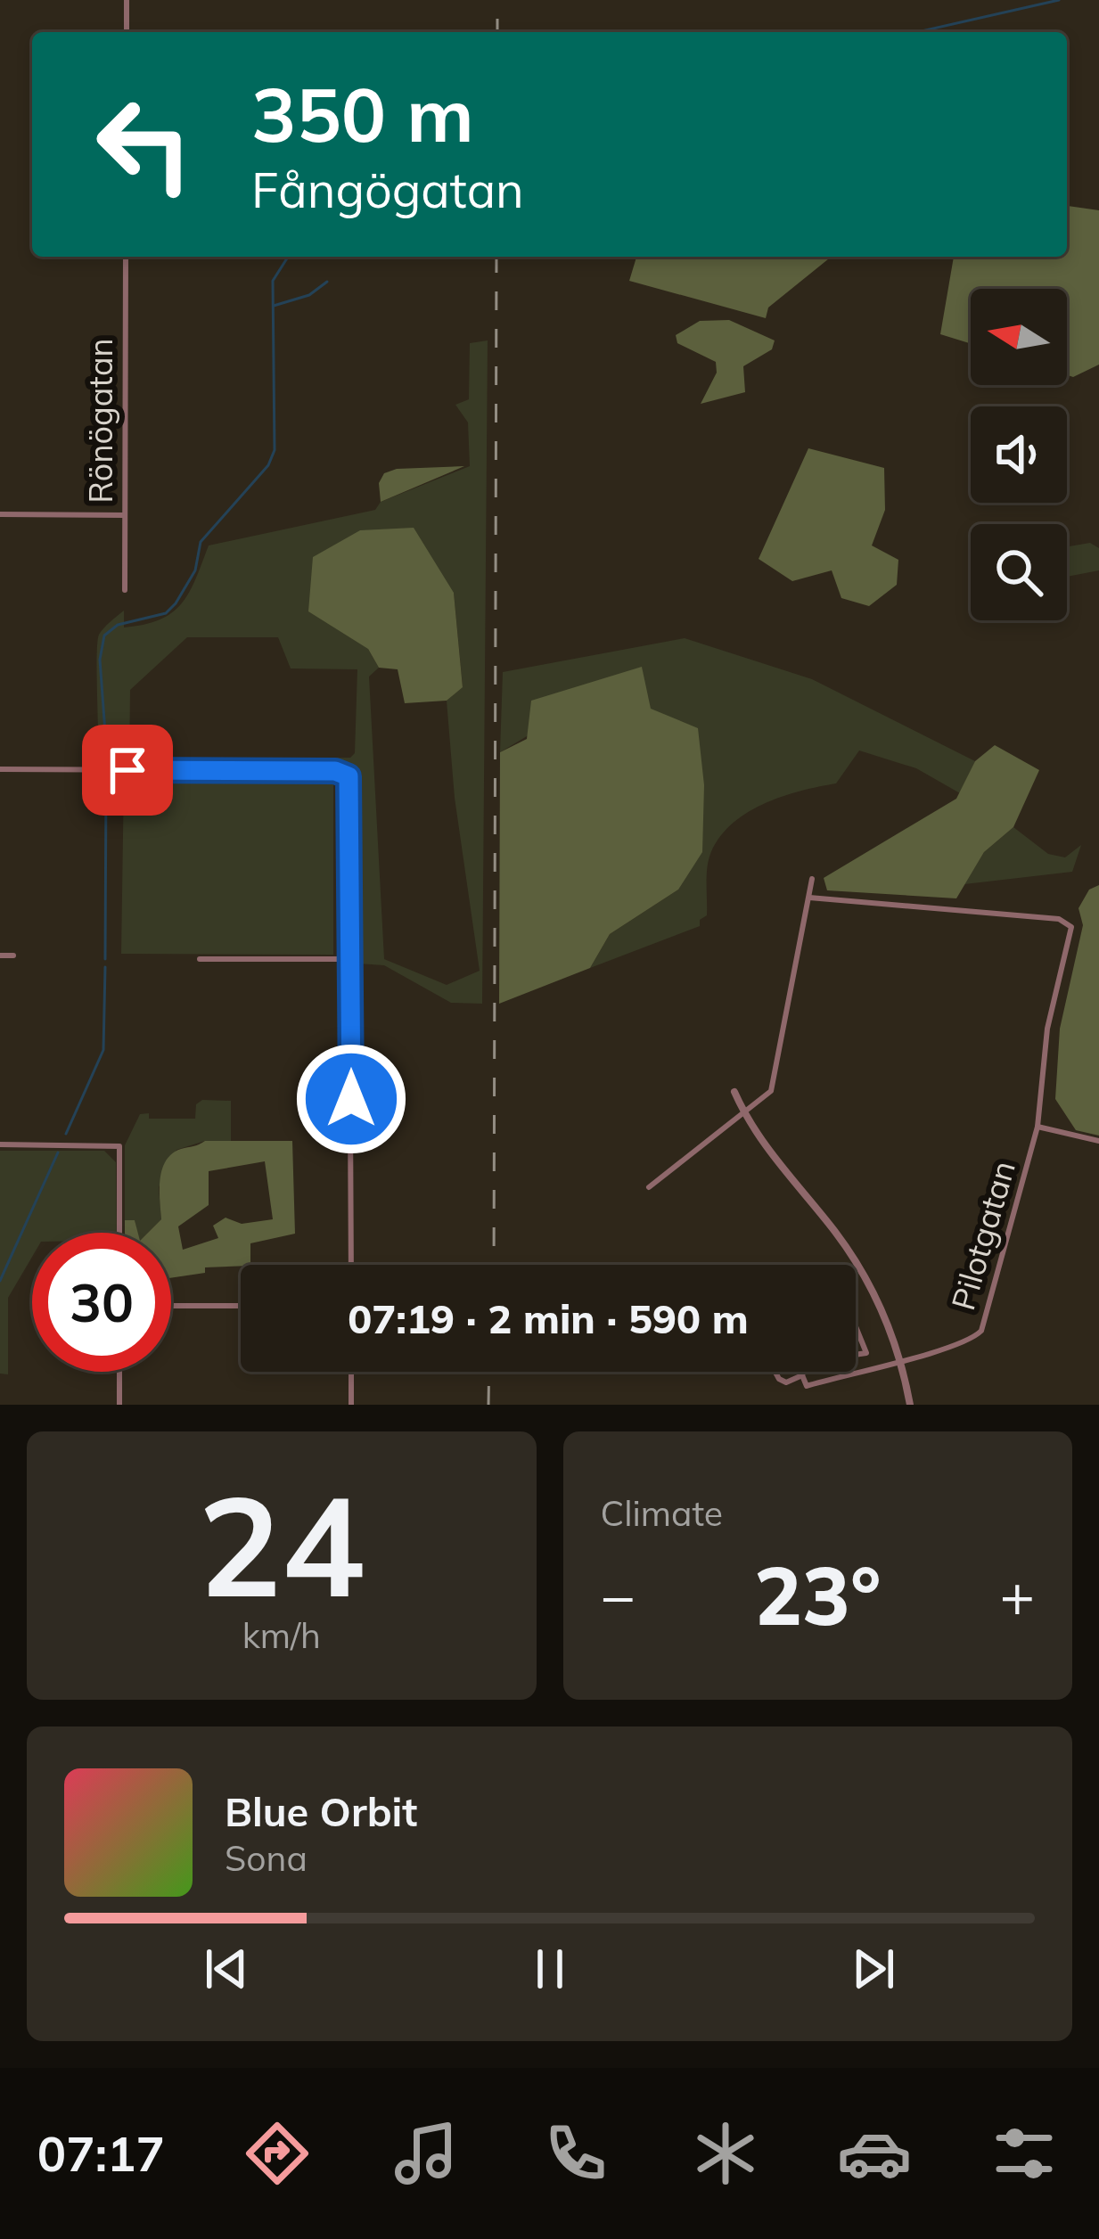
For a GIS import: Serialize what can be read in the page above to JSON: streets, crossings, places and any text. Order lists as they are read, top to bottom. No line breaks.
{"streets":{"street":["Rönögatan","Pilotgatan"]},"north":"left","page":{"turn":["350 m","Fångögatan"],"limit":"30","trip":"07:19 · 2 min · 590 m","tile":[["24","km/h"],"Climate"],"heat":["−","23°","+"],"song":["Blue Orbit","Sona"],"tabs":"07:17"}}
